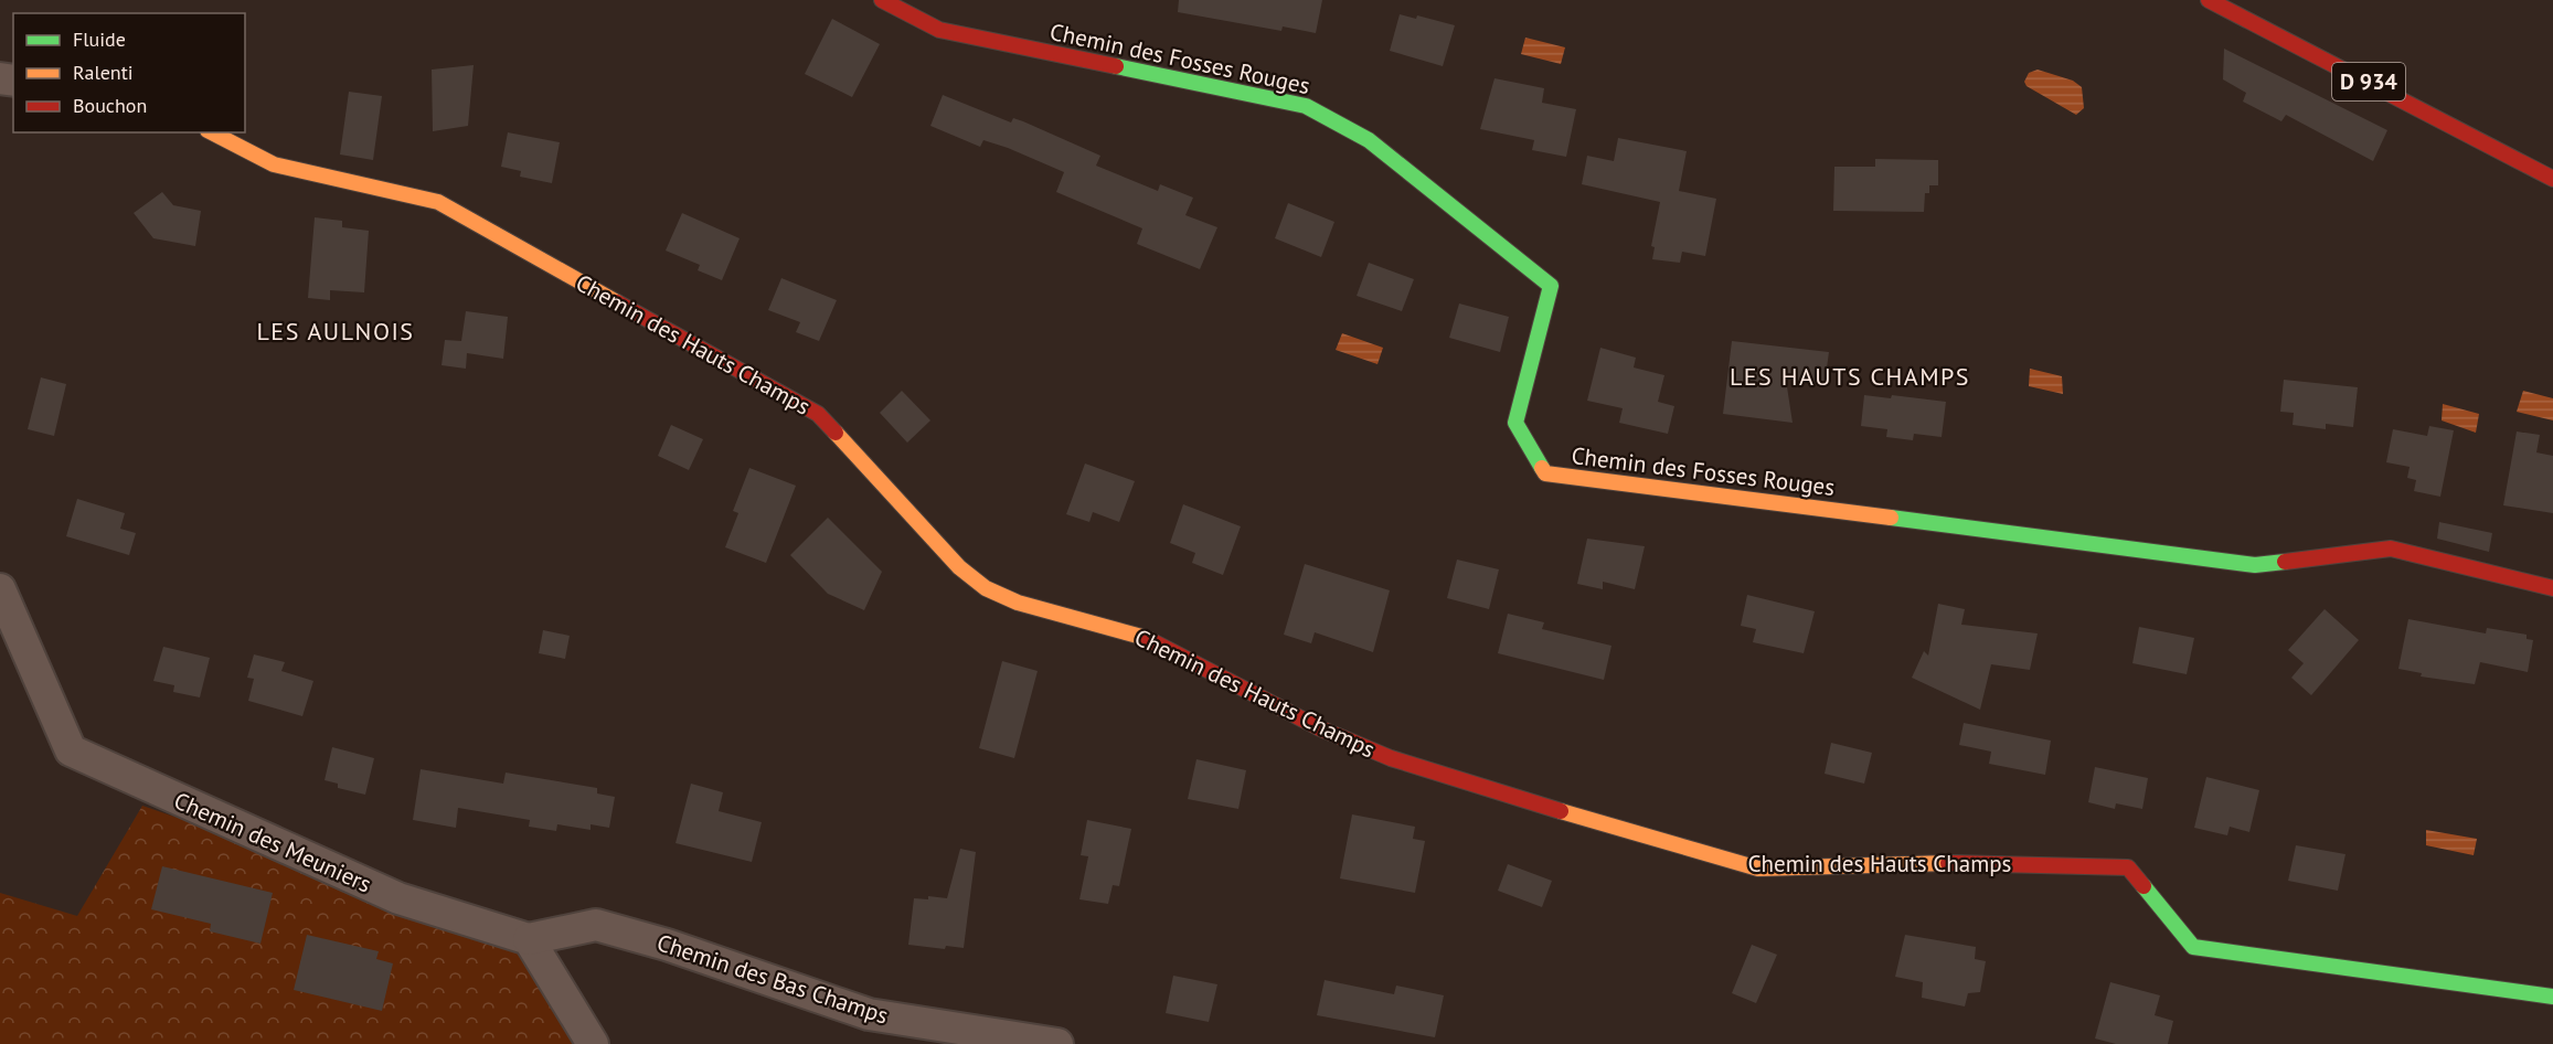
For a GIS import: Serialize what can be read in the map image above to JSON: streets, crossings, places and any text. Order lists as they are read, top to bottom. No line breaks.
{"streets":{"street":["Chemin des Fosses Rouges","D 934","Chemin des Hauts Champs","Chemin des Meuniers","Chemin des Bas Champs"]},"crossings":[["Chemin des Meuniers","Chemin des Bas Champs"]],"districts":["LES AULNOIS","LES HAUTS CHAMPS"],"legend":["Fluide","Ralenti","Bouchon"]}
